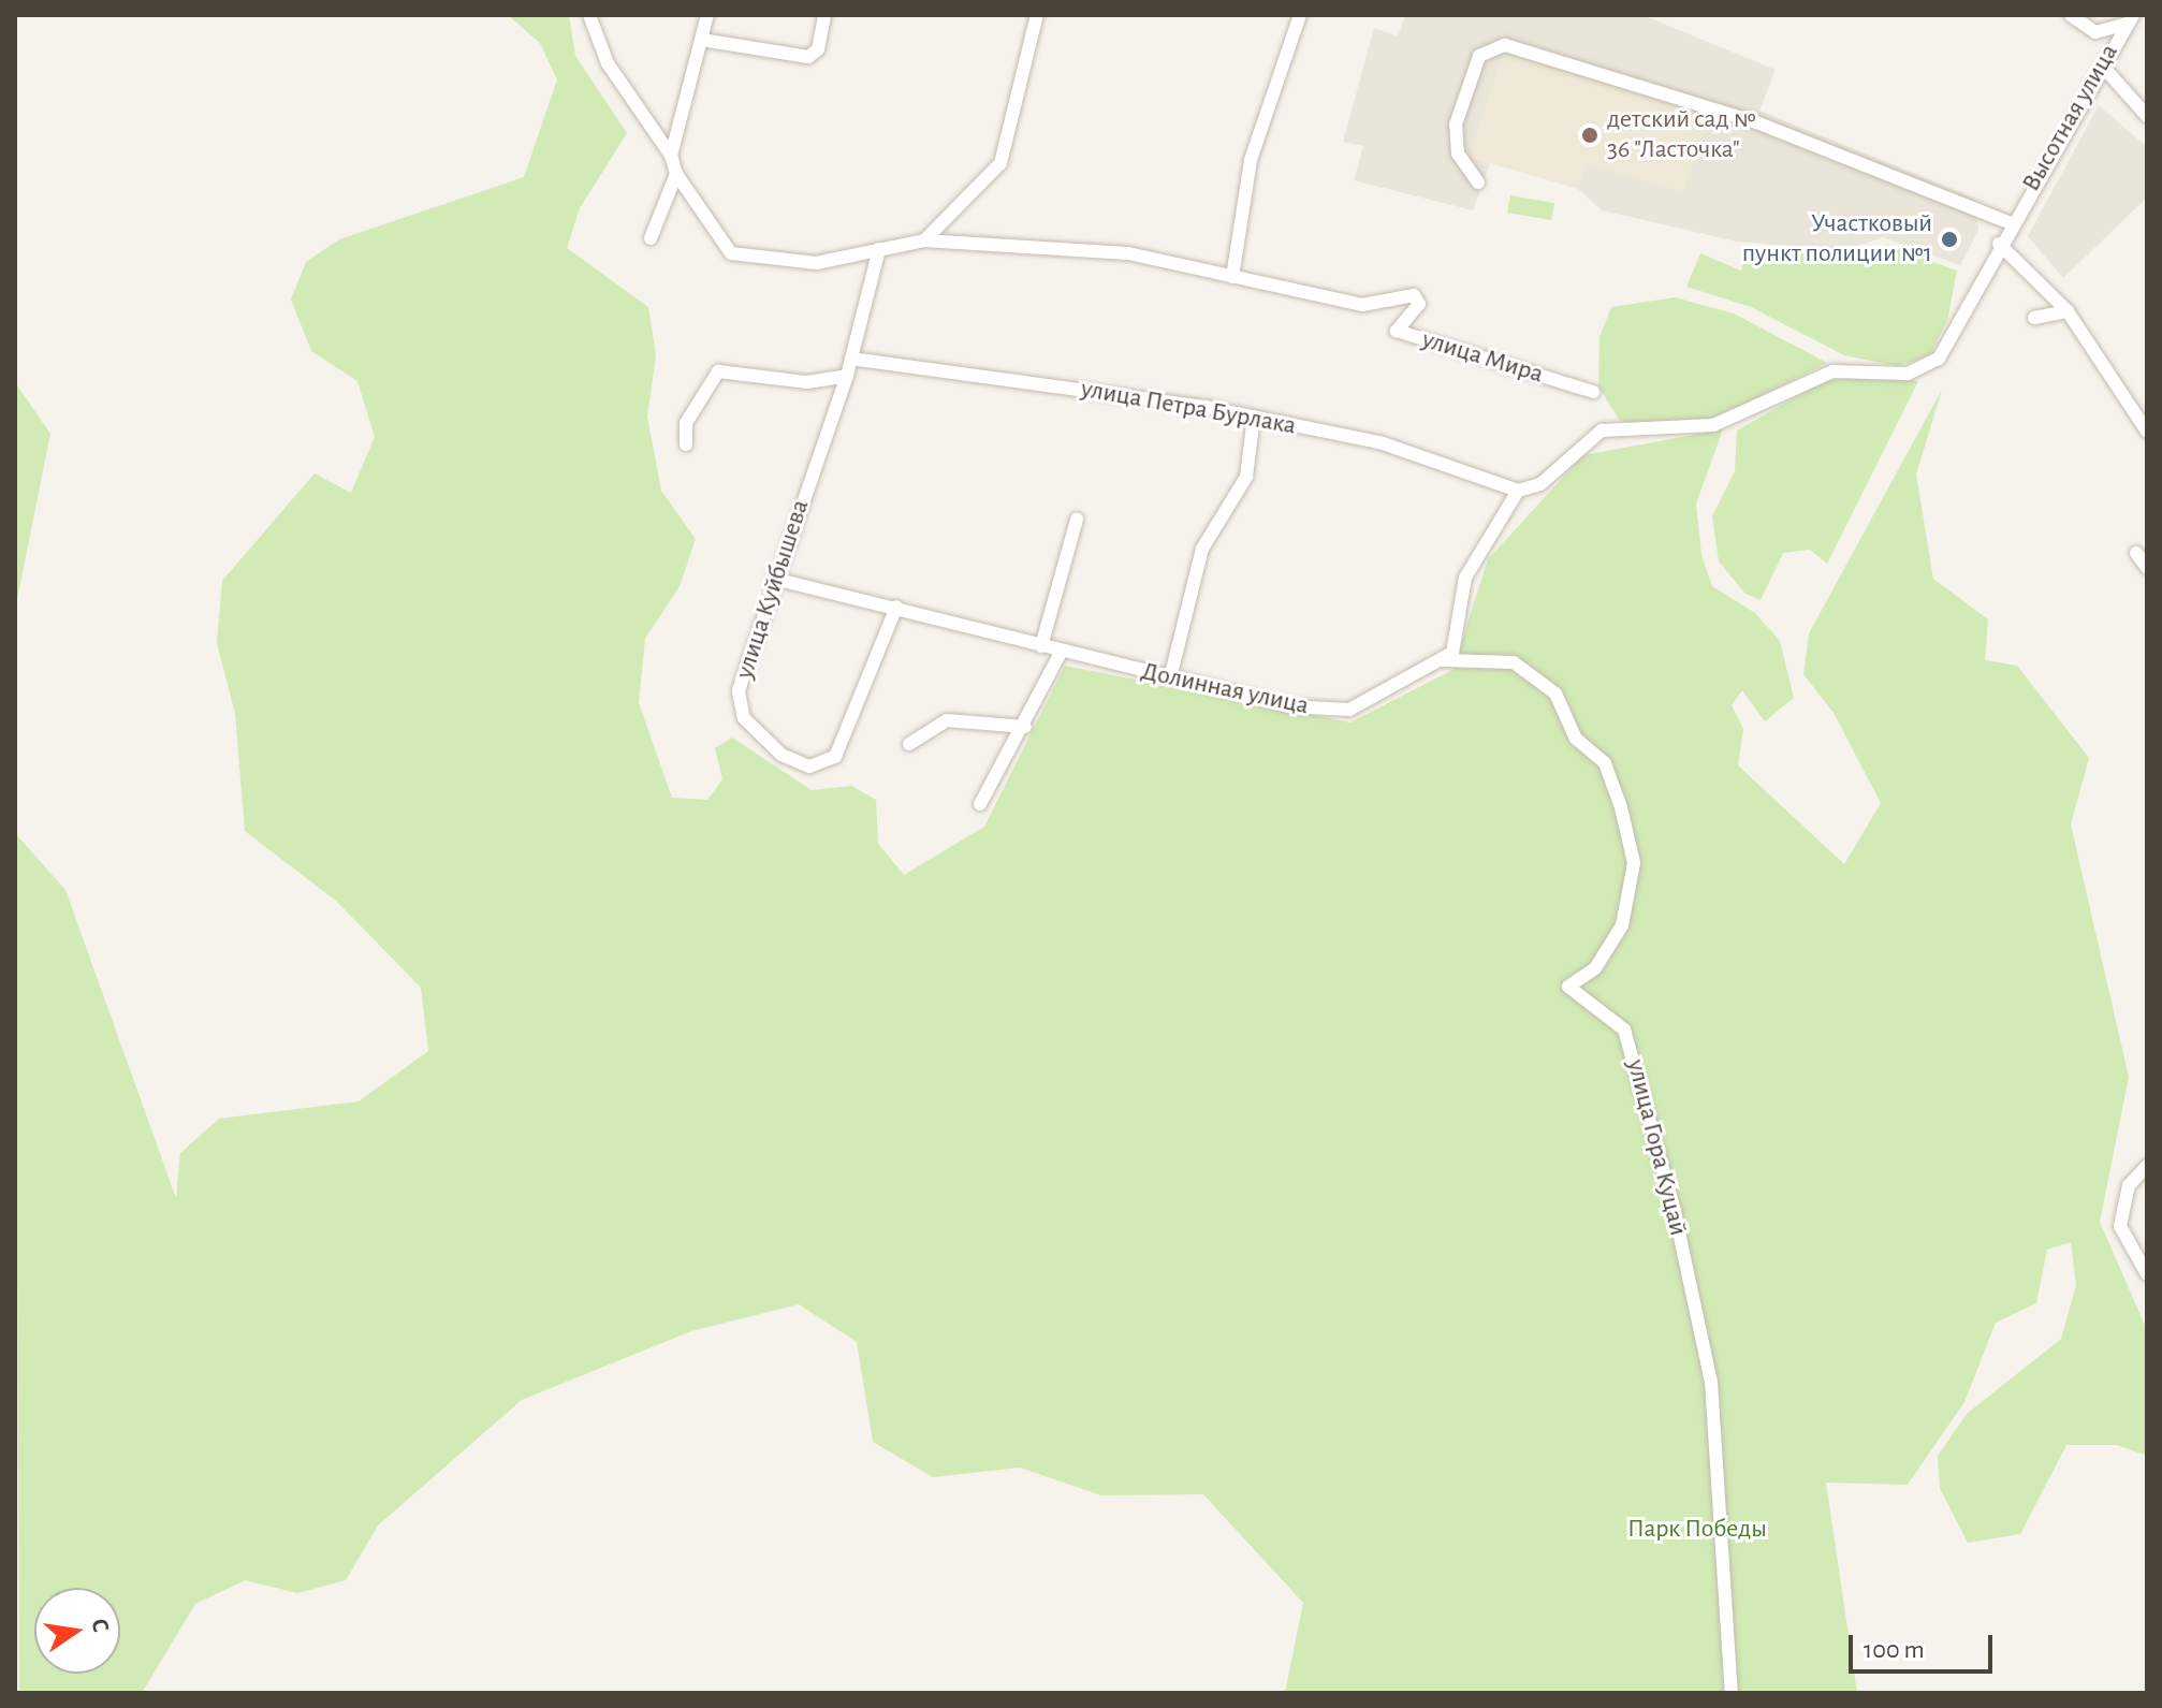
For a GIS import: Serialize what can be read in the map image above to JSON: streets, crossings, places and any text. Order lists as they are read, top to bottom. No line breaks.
{"streets":{"street":["Высотная улица","улица Мира","улица Петра Бурлака","улица Куйбышева","Долинная улица","улица Гора Куцай"]},"crossings":[["Высотная улица","улица Петра Бурлака"],["улица Петра Бурлака","улица Куйбышева"],["улица Куйбышева","Долинная улица"],["Долинная улица","улица Гора Куцай"]],"parks":["Парк Победы"],"places":["детский сад № 36 \"Ласточка\"","Участковый пункт полиции №1"],"scale_bar":"100 m","north":"right"}
